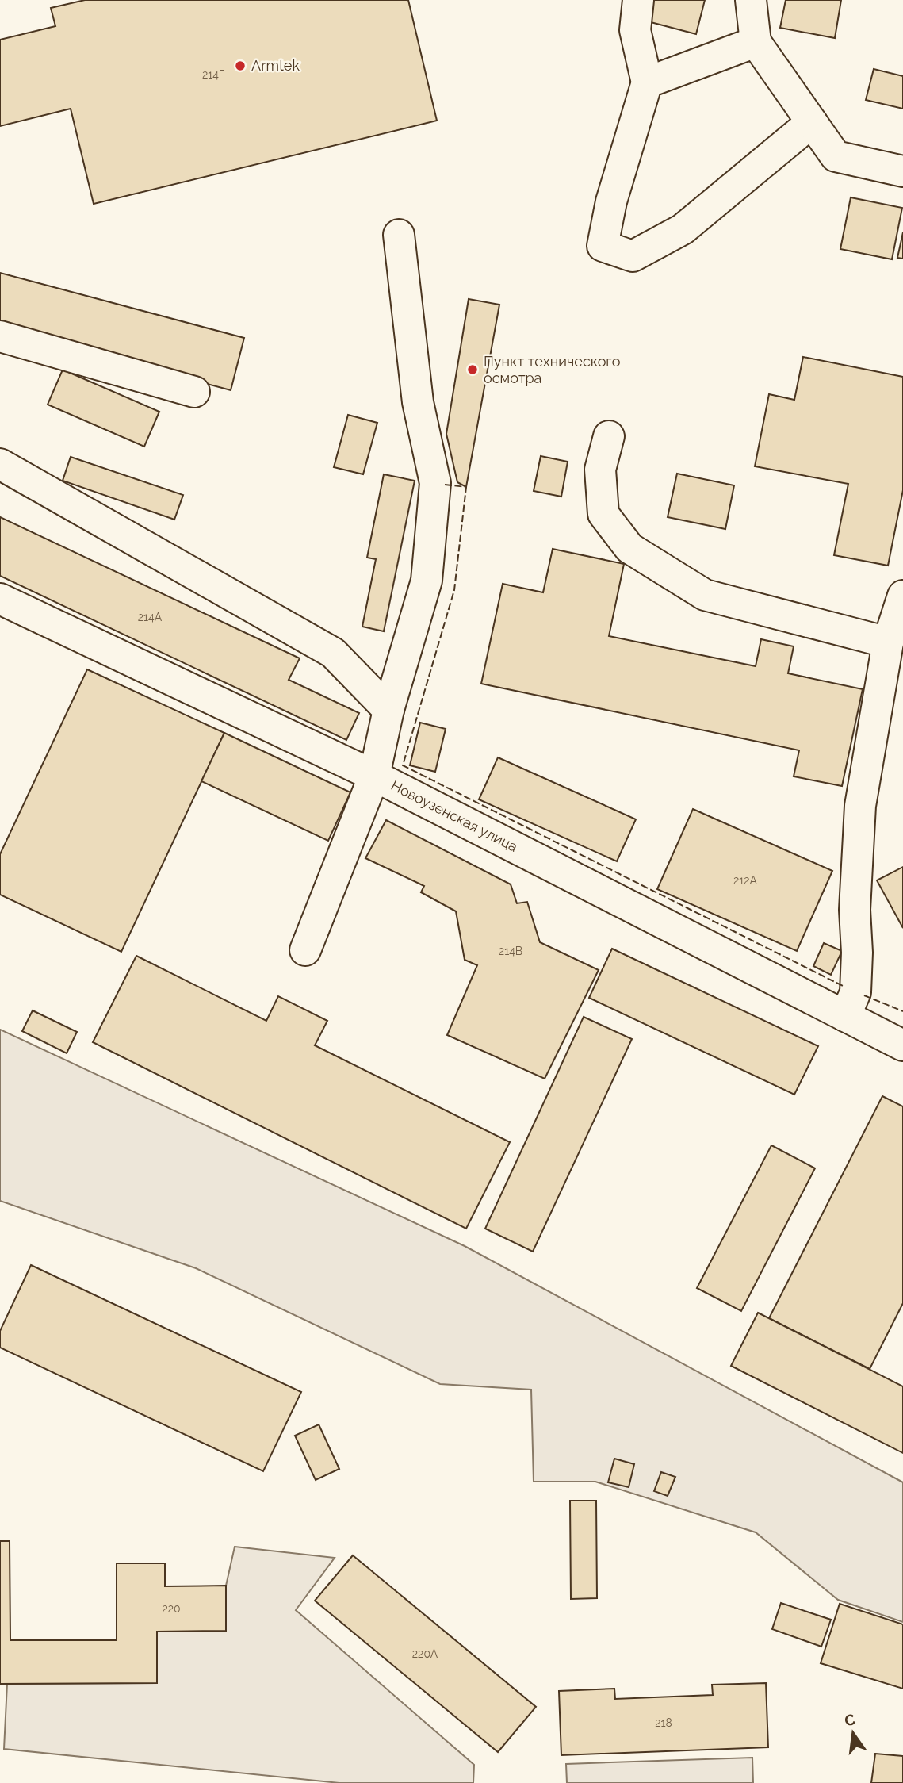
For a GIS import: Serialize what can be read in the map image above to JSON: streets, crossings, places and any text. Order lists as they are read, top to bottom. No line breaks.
{"streets":{"street":["Новоузенская улица"]},"places":["Armtek","Пункт технического осмотра"],"house_numbers":["214Г","214А","212А","214В","220","220А","218"],"north":"top"}
